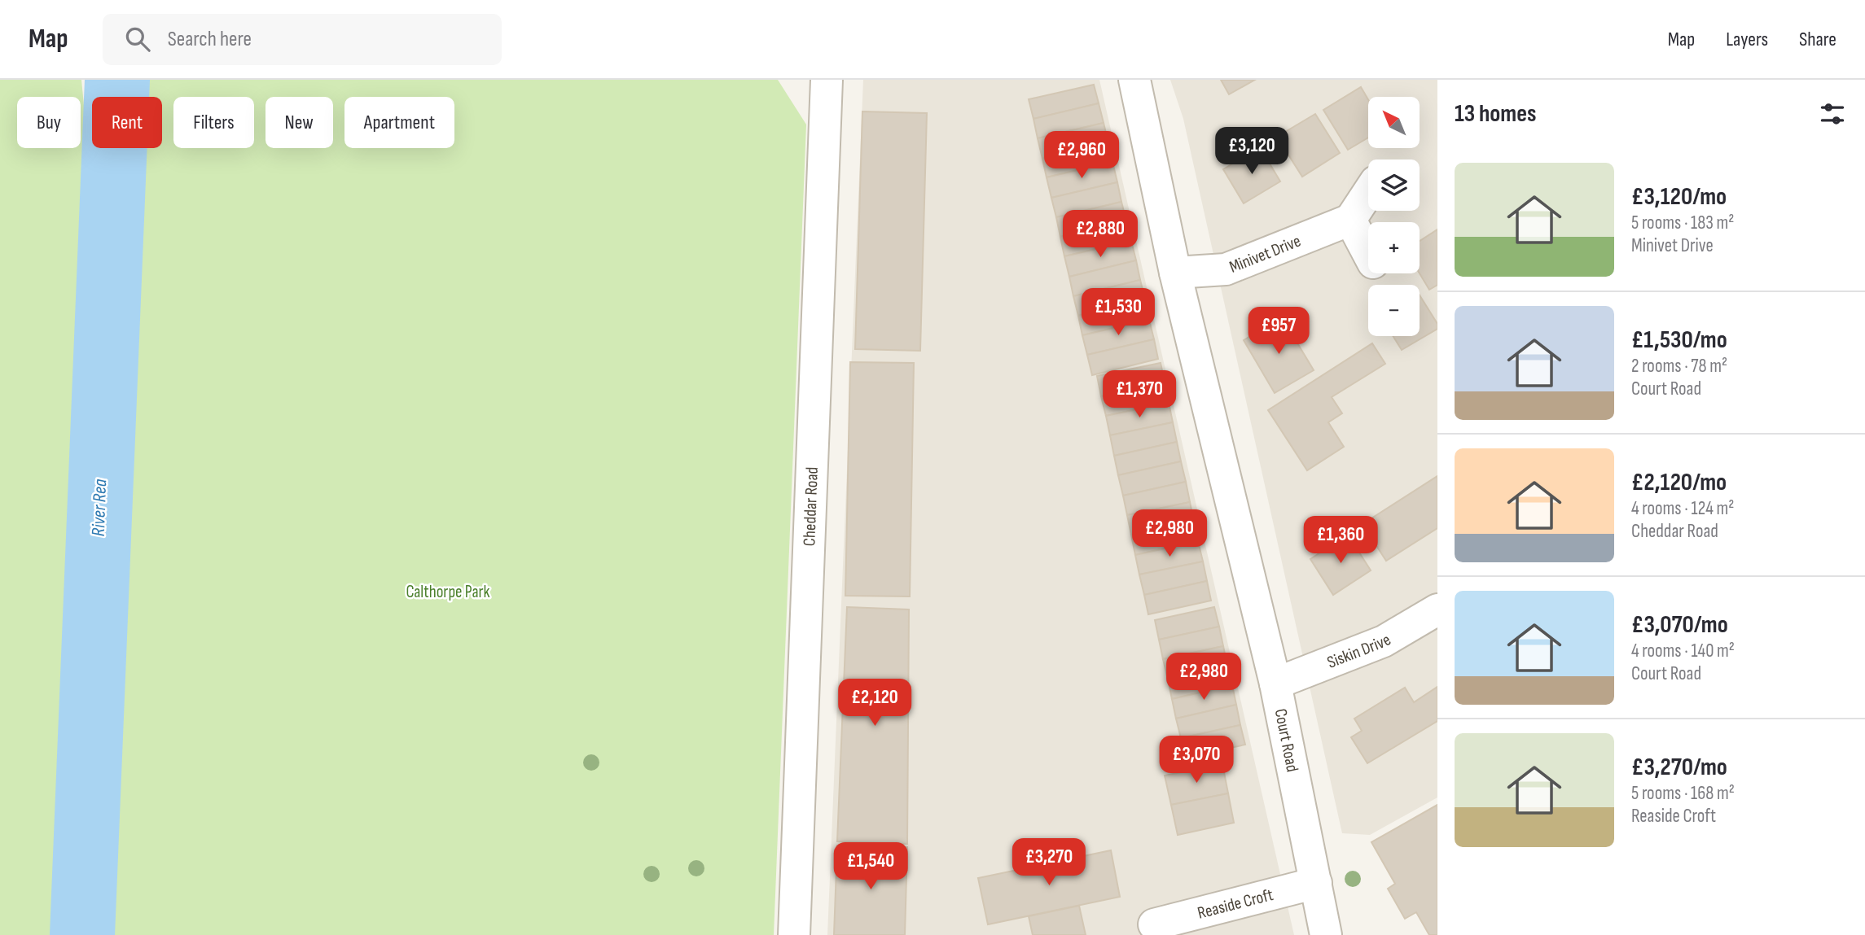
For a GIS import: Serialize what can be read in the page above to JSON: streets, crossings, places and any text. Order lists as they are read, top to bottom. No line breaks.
{"streets":{"street":["Minivet Drive","Cheddar Road","Siskin Drive","Court Road","Reaside Croft"]},"crossings":[["Minivet Drive","Court Road"],["Siskin Drive","Court Road"],["Court Road","Reaside Croft"]],"water":["River Rea"],"parks":["Calthorpe Park"],"north":"top left","page":{"header":"Map","search":"Search here","nav":["Map","Layers","Share"],"heading":"13 homes","map_buttons":["+","−"],"chip":["Buy","Rent","Filters","New","Apartment"],"price":["£3,120","£2,960","£2,880","£1,530","£957","£1,370","£2,980","£1,360","£2,980","£2,120","£3,070","£3,270","£1,540"],"list":[{"name":"£3,120/mo","note":"5 rooms · 183 m² · Minivet Drive"},{"name":"£1,530/mo","note":"2 rooms · 78 m² · Court Road"},{"name":"£2,120/mo","note":"4 rooms · 124 m² · Cheddar Road"},{"name":"£3,070/mo","note":"4 rooms · 140 m² · Court Road"},{"name":"£3,270/mo","note":"5 rooms · 168 m² · Reaside Croft"}]}}
